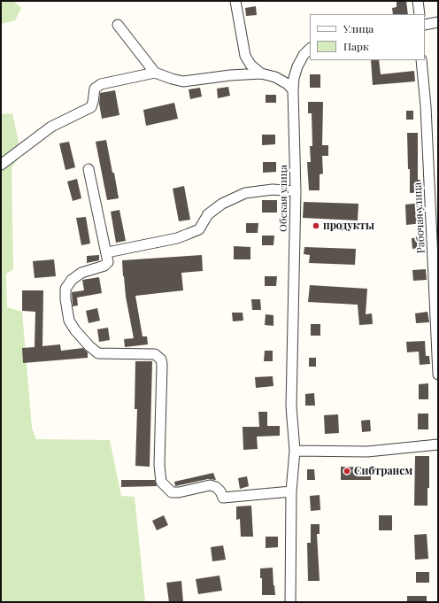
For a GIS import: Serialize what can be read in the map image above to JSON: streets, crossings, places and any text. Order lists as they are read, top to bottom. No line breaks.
{"streets":{"street":["Обская улица","Рабочая улица"]},"places":["продукты","Сибтрансм"],"legend":["Улица","Парк"]}
